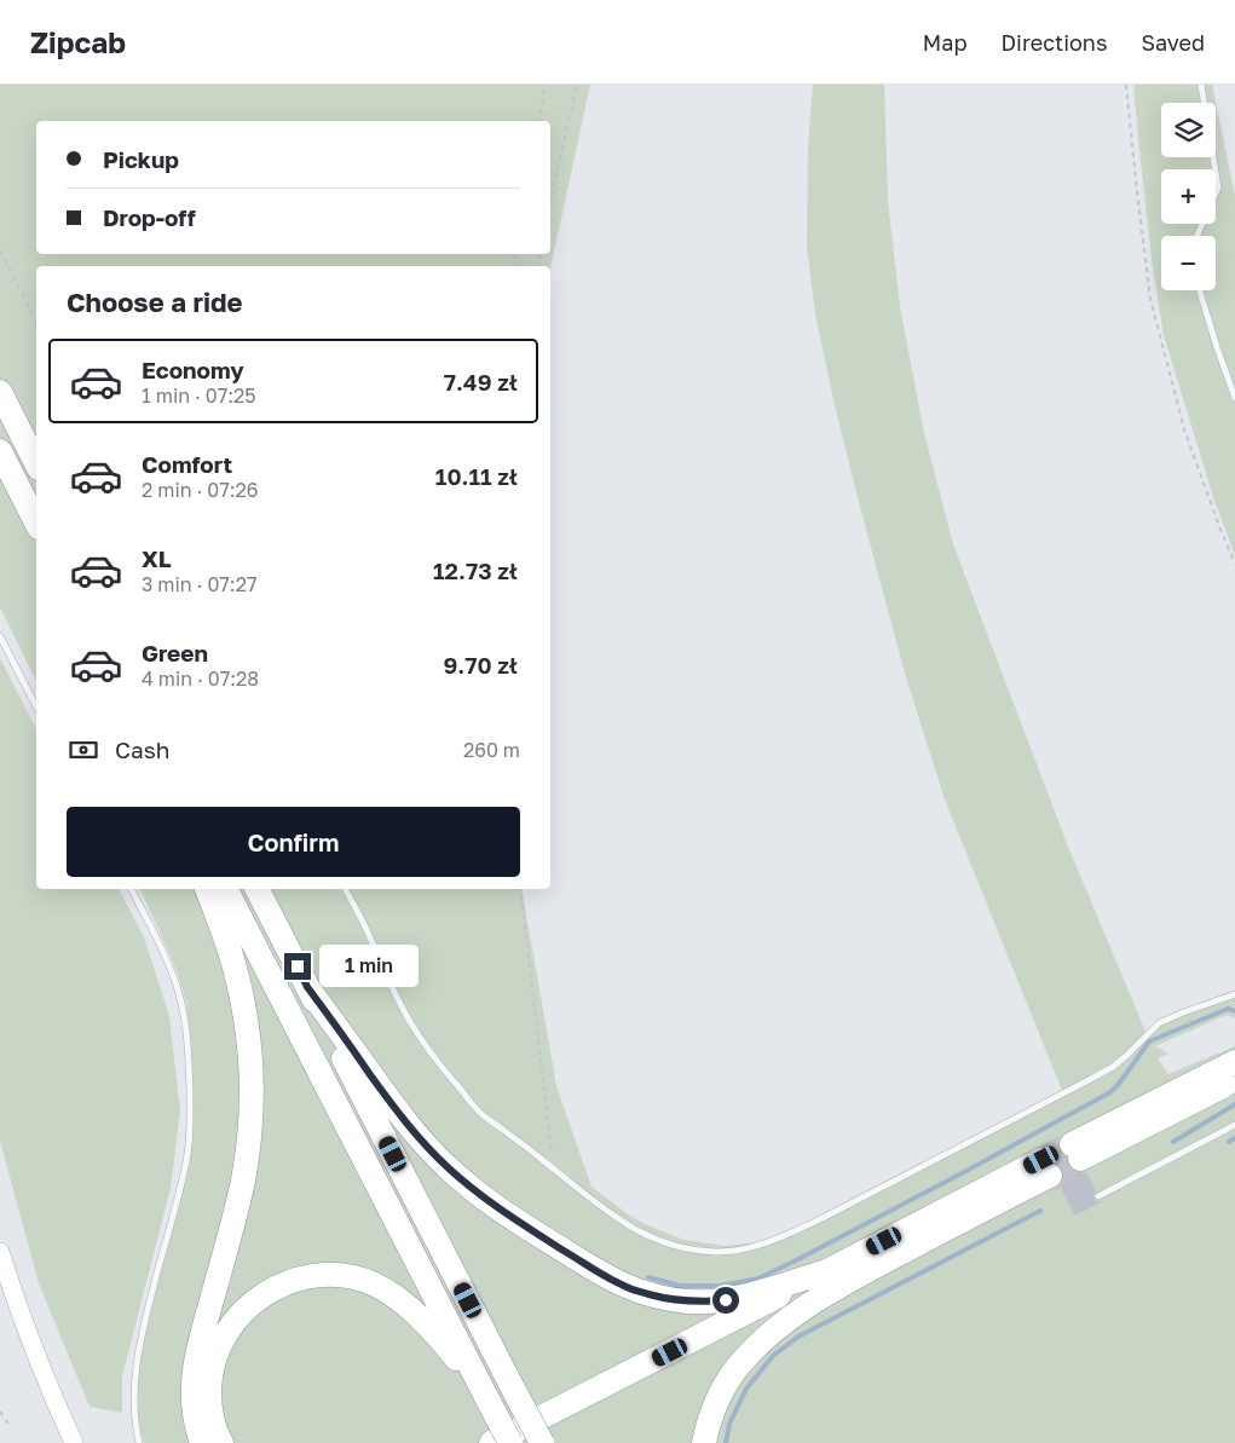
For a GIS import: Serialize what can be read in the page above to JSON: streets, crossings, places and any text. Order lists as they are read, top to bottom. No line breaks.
{"page":{"header":"Zipcab","nav":["Map","Directions","Saved"],"map_buttons":["+","−"],"banner":["Pickup","Drop-off"],"heading":"Choose a ride","list":[{"name":"Economy","note":"1 min · 07:25","value":"7.49 zł"},{"name":"Comfort","note":"2 min · 07:26","value":"10.11 zł"},{"name":"XL","note":"3 min · 07:27","value":"12.73 zł"},{"name":"Green","note":"4 min · 07:28","value":"9.70 zł"}],"pay":["Cash","260 m"],"buttons":"Confirm","bubble":"1 min"}}
